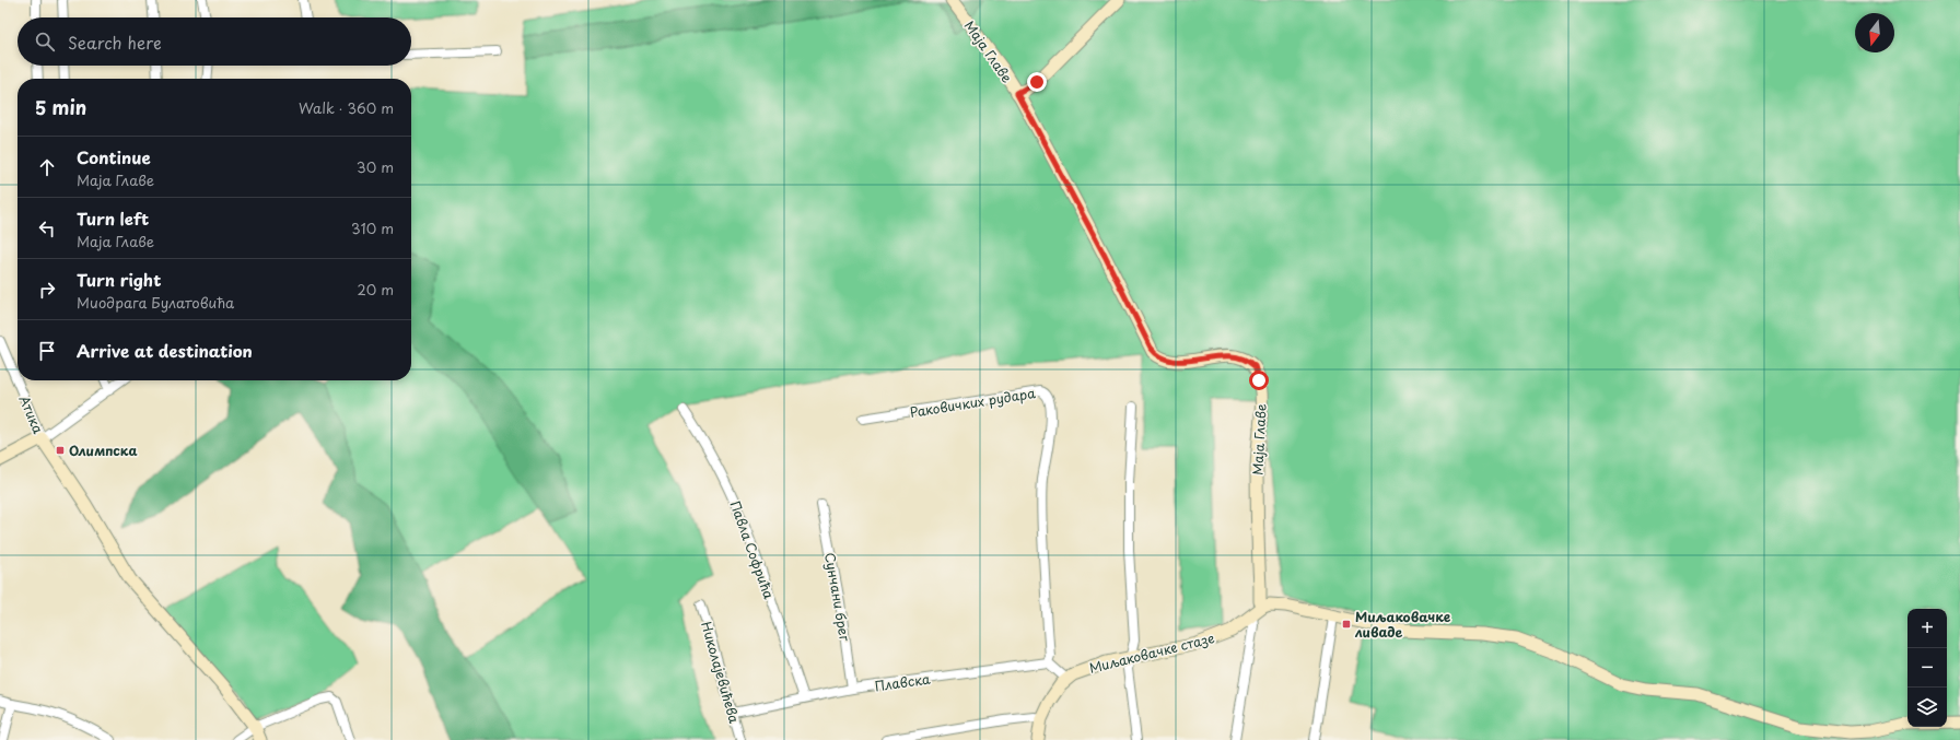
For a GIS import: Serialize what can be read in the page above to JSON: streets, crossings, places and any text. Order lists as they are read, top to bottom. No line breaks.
{"streets":{"street":["Маја Главе","Раковичких рудара","Атика","Павла Софрића","Сунчани брег","Миљаковачке стазе","Николајевићева","Плавска"]},"crossings":[["Маја Главе","Миљаковачке стазе"],["Раковичких рудара","Плавска"],["Павла Софрића","Плавска"],["Сунчани брег","Плавска"],["Николајевићева","Плавска"]],"places":{"transit":["Олимпска","Миљаковачке ливаде"]},"north":"bottom","page":{"search":"Search here","heading":["5 min","Walk · 360 m"],"list":[["Continue","Маја Главе","30 m"],["Turn left","Маја Главе","310 m"],["Turn right","Миодрага Булатовића","20 m"],"Arrive at destination"],"map_buttons":["+","−"]}}
